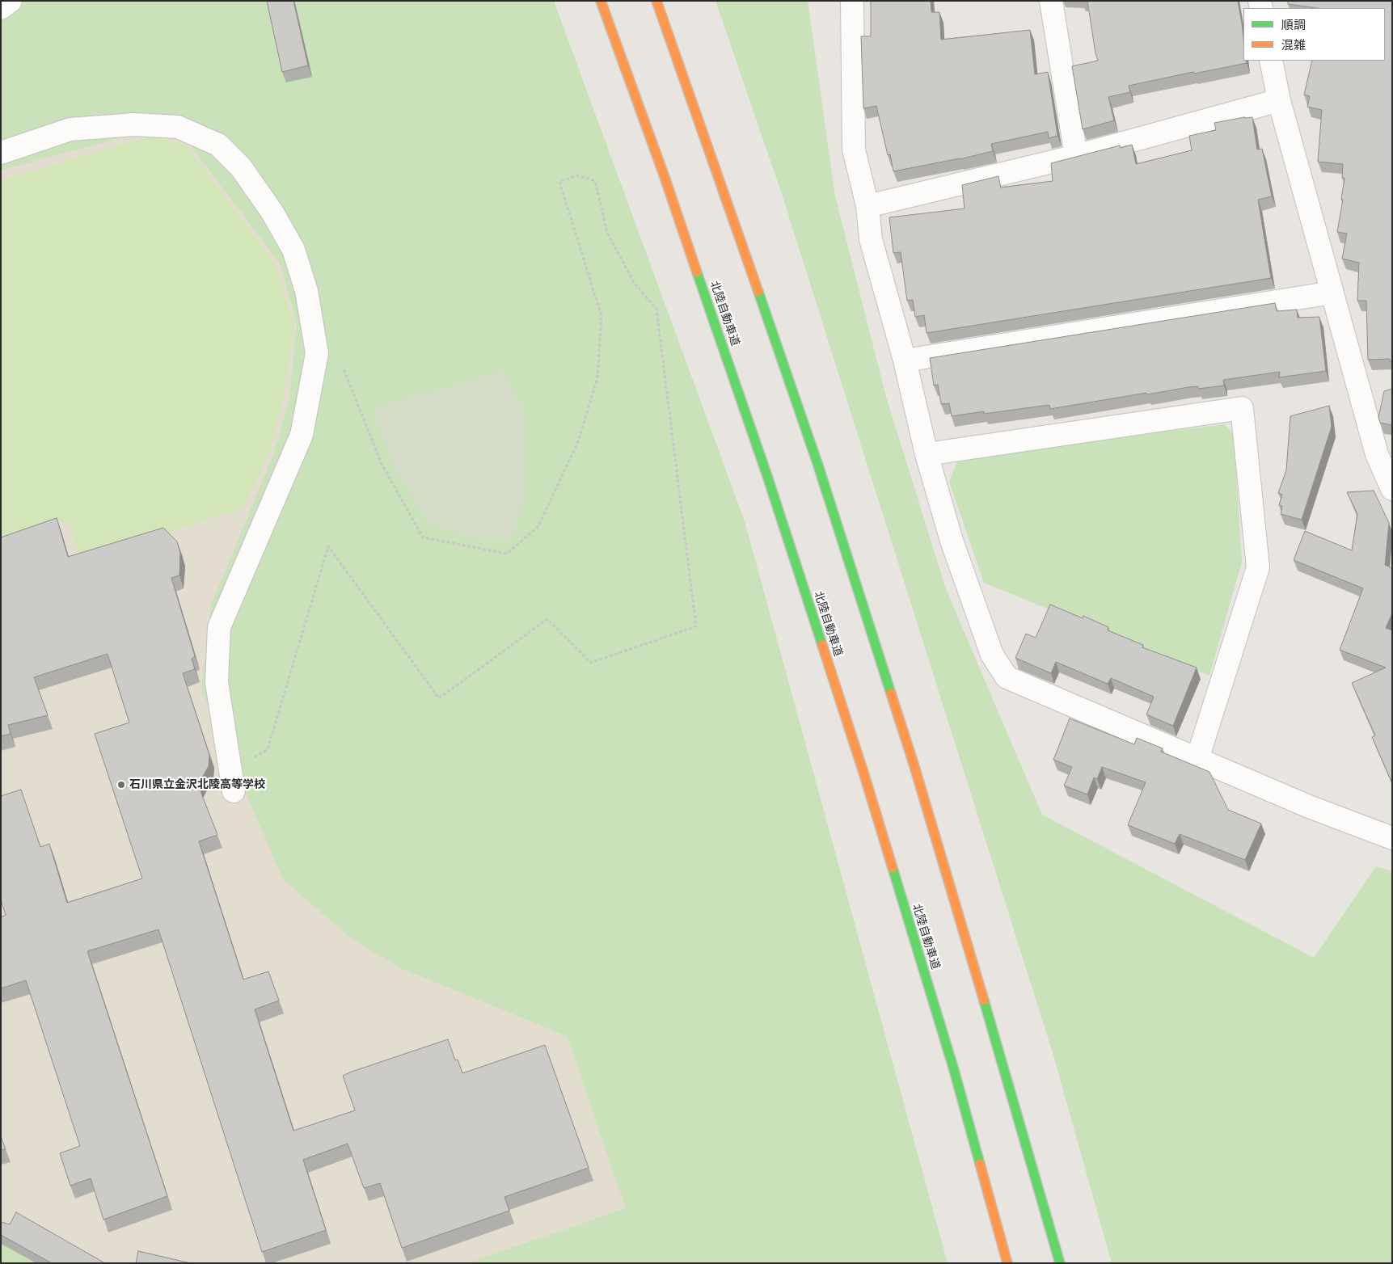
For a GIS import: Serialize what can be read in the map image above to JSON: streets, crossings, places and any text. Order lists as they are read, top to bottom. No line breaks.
{"streets":{"highway":["北陸自動車道"]},"places":["石川県立金沢北陵高等学校"],"legend":["順調","混雑"]}
